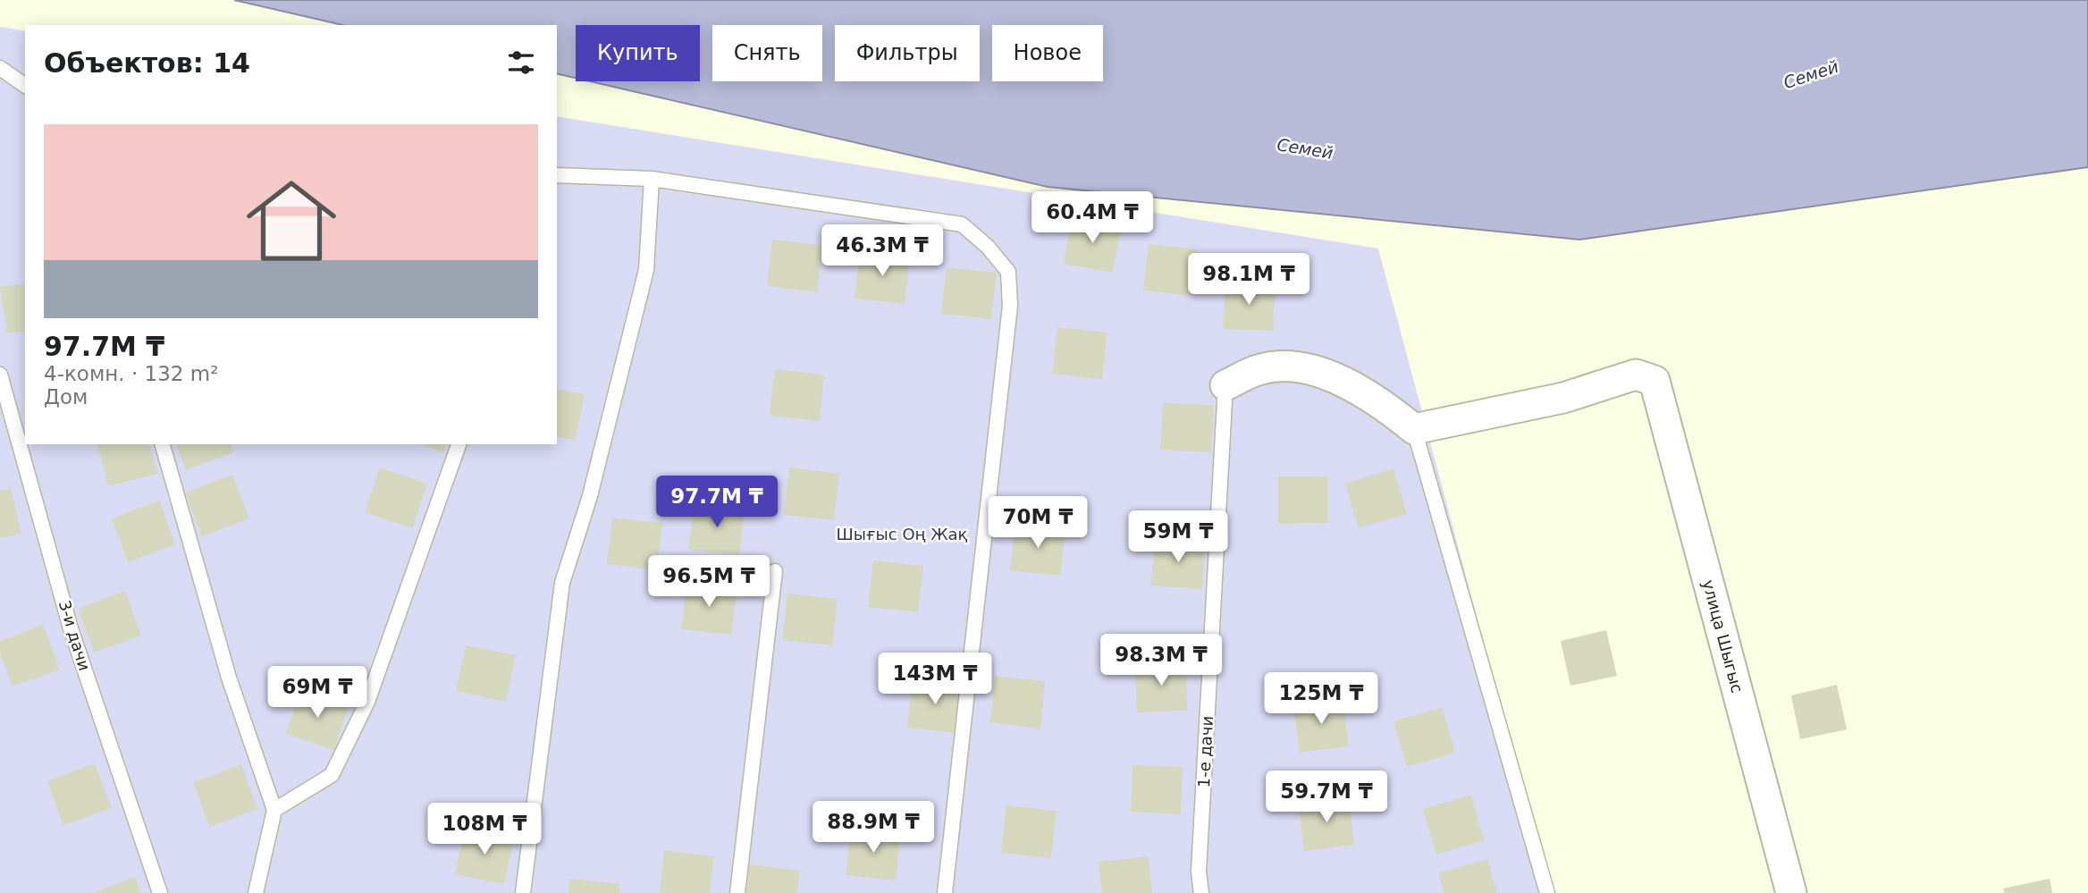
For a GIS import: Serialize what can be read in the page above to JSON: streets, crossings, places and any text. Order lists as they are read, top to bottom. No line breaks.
{"streets":{"street":["улица Шыгыс"],"lane":["3-и дачи","1-е дачи"]},"water":["Семей"],"parks":["Шығыс Оң Жақ"],"page":{"chip":["Купить","Снять","Фильтры","Новое"],"heading":"Объектов: 14","list":[{"name":"97.7M ₸","note":"4-комн. · 132 m² · Дом"}],"price":["60.4M ₸","46.3M ₸","98.1M ₸","97.7M ₸","70M ₸","59M ₸","96.5M ₸","98.3M ₸","143M ₸","69M ₸","125M ₸","59.7M ₸","88.9M ₸","108M ₸"]}}
